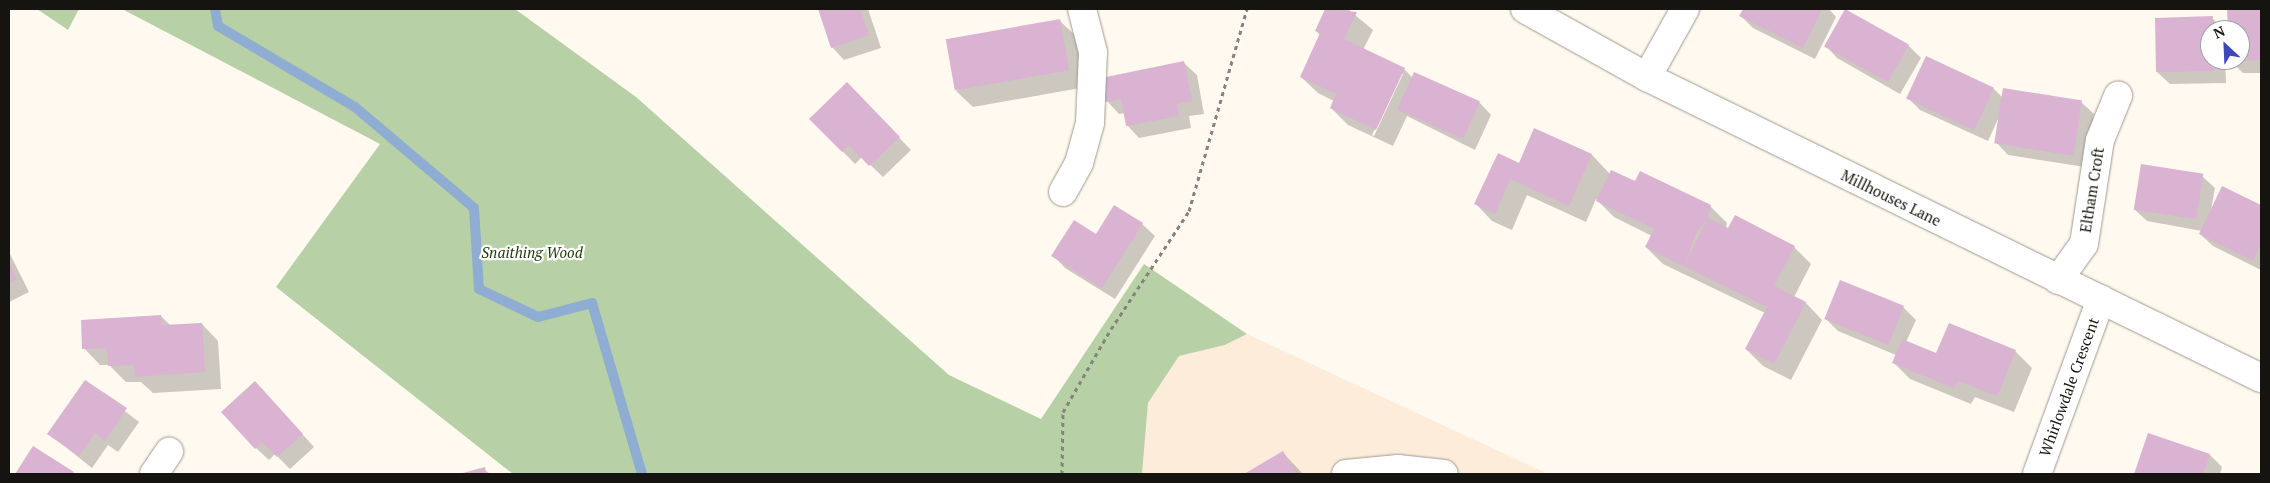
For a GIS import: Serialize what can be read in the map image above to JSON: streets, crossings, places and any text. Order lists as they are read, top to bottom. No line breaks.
{"streets":{"street":["Eltham Croft","Millhouses Lane","Whirlowdale Crescent"]},"crossings":[["Eltham Croft","Millhouses Lane"],["Millhouses Lane","Whirlowdale Crescent"]],"parks":["Snaithing Wood"],"north":"top left"}
